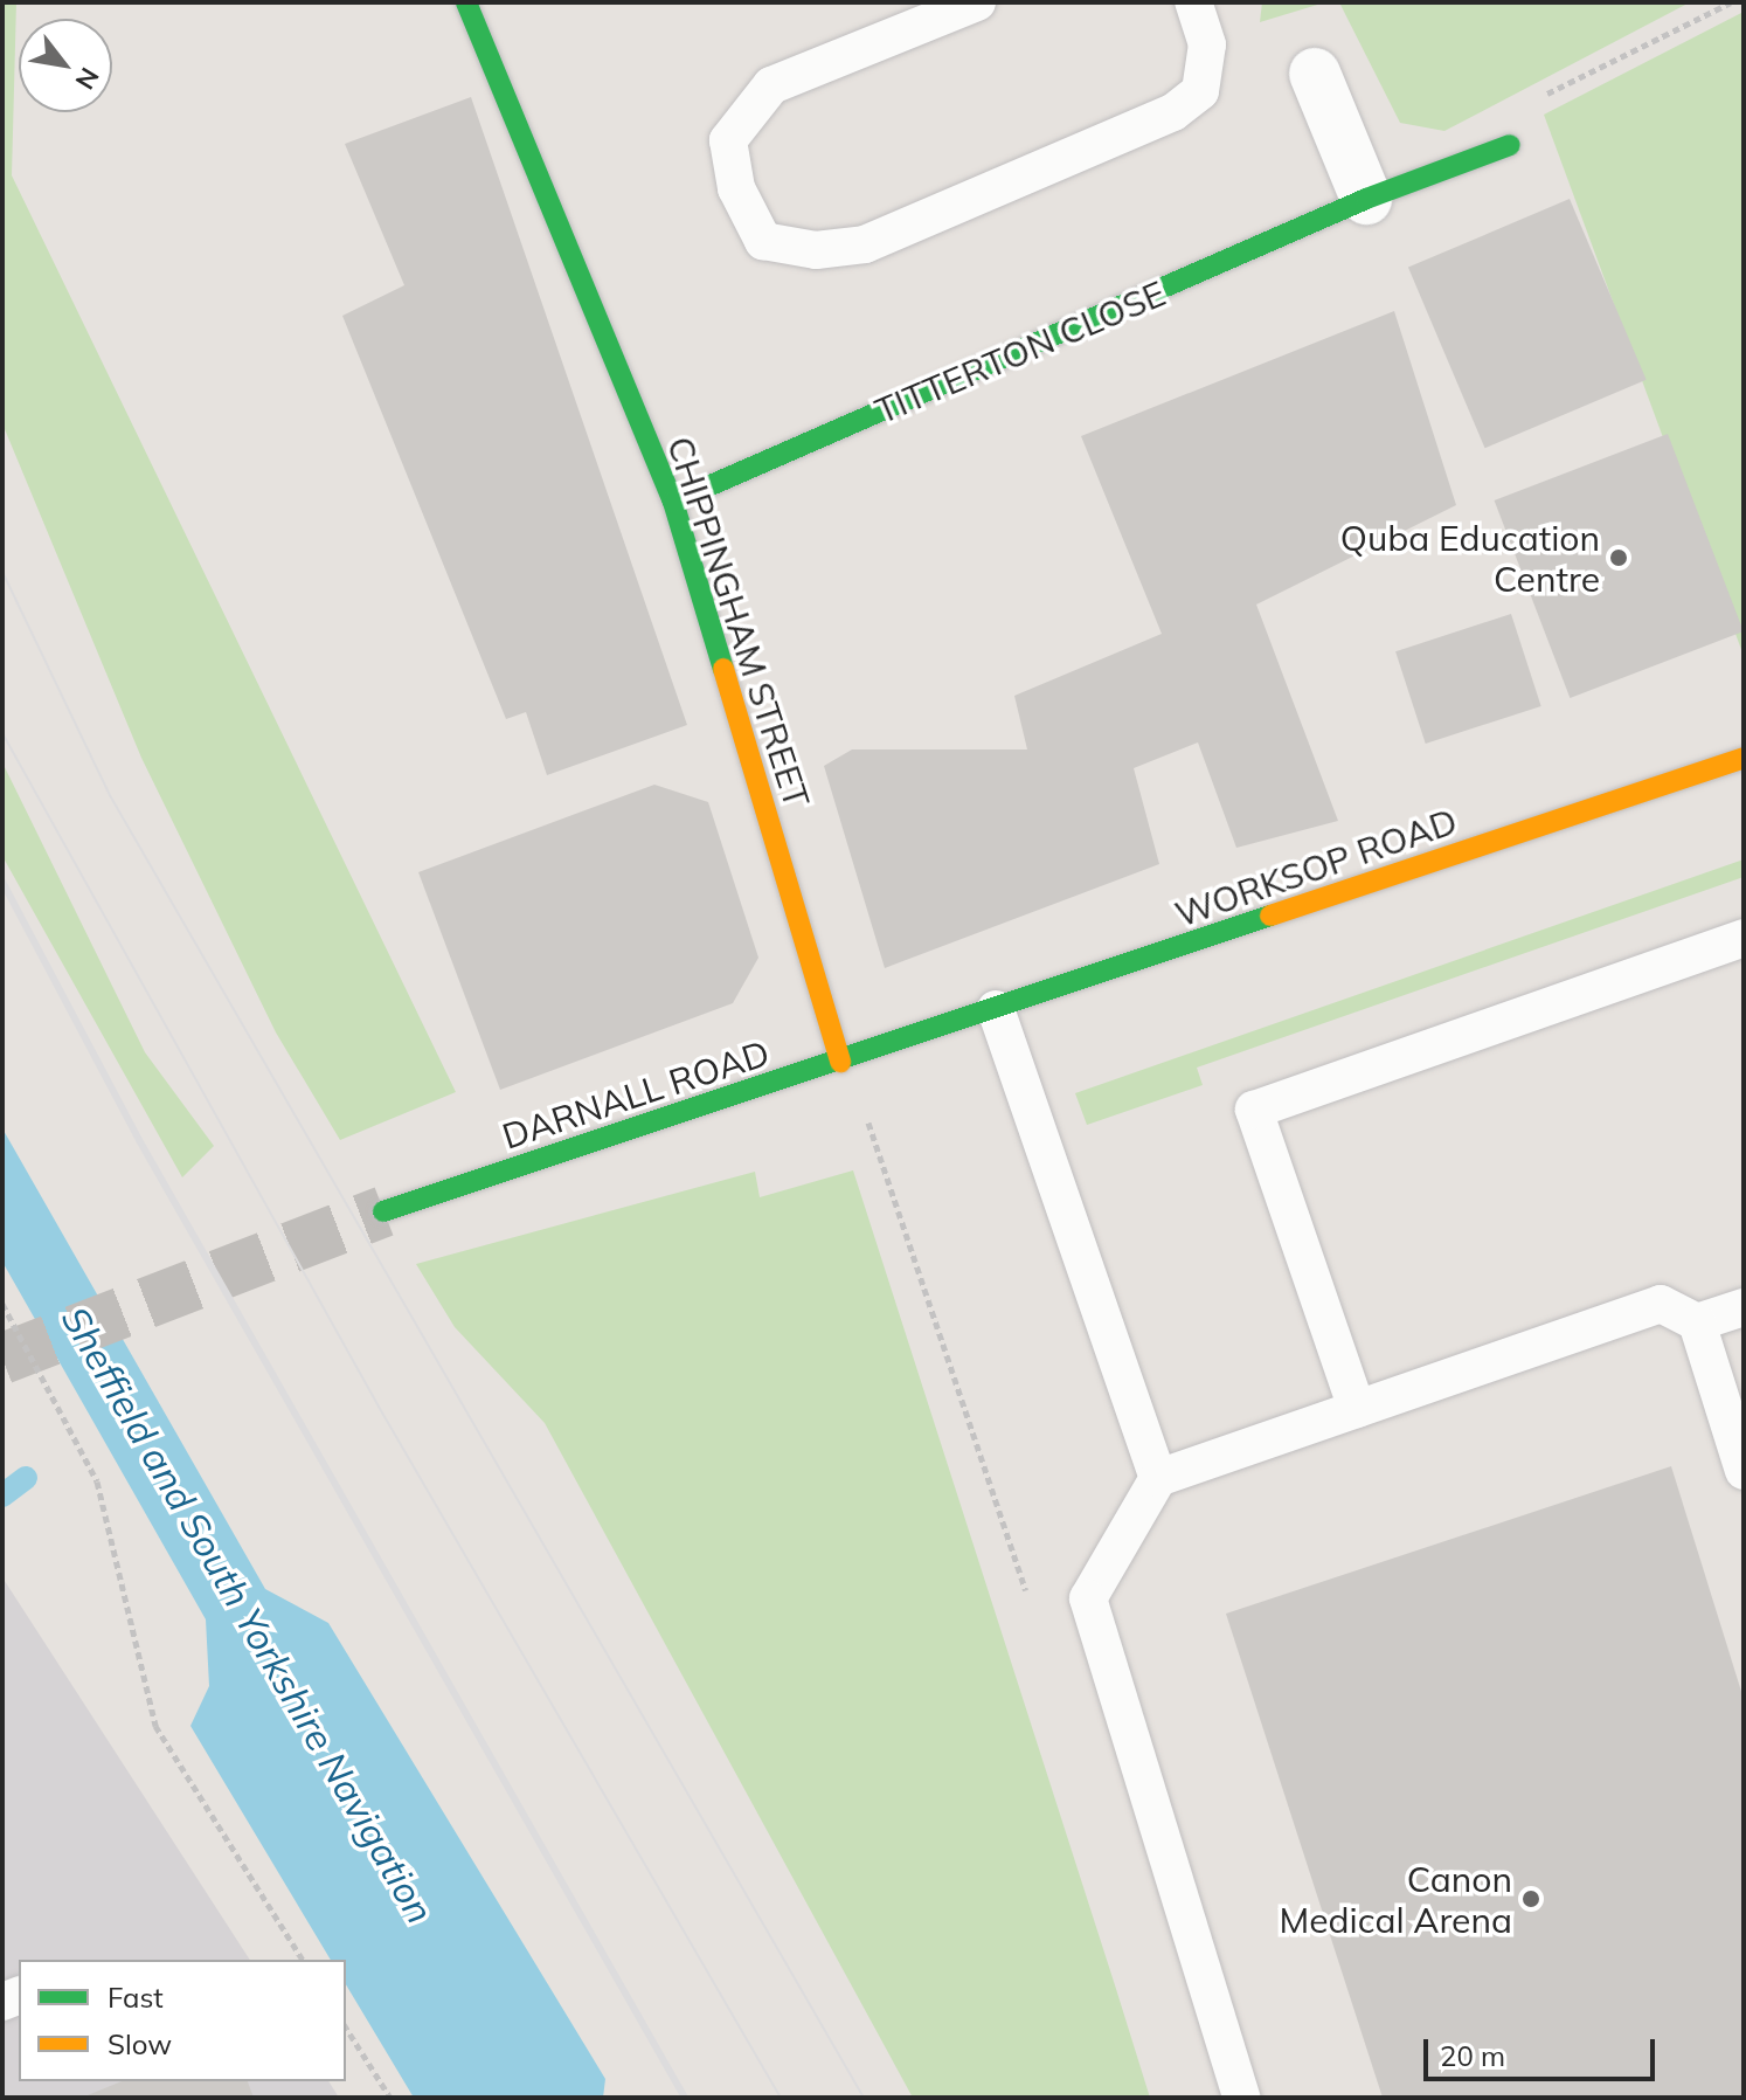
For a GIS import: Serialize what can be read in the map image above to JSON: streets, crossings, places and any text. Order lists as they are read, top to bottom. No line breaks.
{"streets":{"street":["TITTERTON CLOSE","CHIPPINGHAM STREET","WORKSOP ROAD","DARNALL ROAD"]},"crossings":[["TITTERTON CLOSE","CHIPPINGHAM STREET"],["CHIPPINGHAM STREET","DARNALL ROAD"],["WORKSOP ROAD","DARNALL ROAD"]],"water":["Sheffield and South Yorkshire Navigation"],"places":["Quba Education Centre","Canon Medical Arena"],"legend":["Fast","Slow"],"scale_bar":"20 m","north":"bottom right"}
